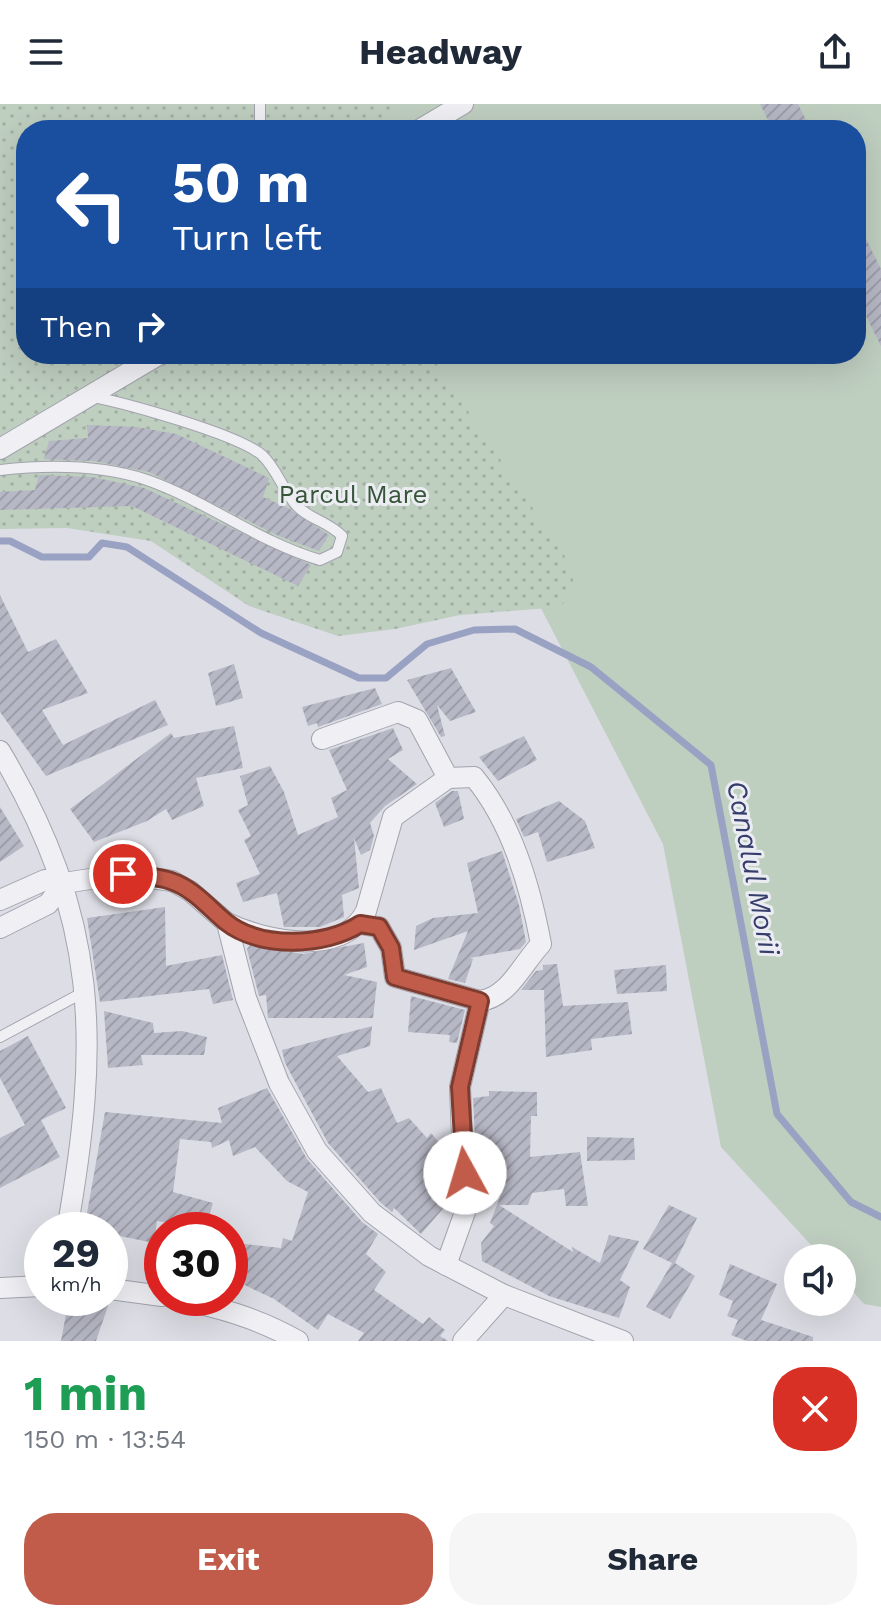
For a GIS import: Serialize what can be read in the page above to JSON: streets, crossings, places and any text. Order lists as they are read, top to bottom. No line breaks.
{"water":["Canalul Morii"],"parks":["Parcul Mare"],"page":{"header":"Headway","turn":["50 m","Turn left"],"then":"Then","speed":"29 km/h","limit":"30","heading":["1 min","150 m · 13:54"],"buttons":["Exit","Share"]}}
